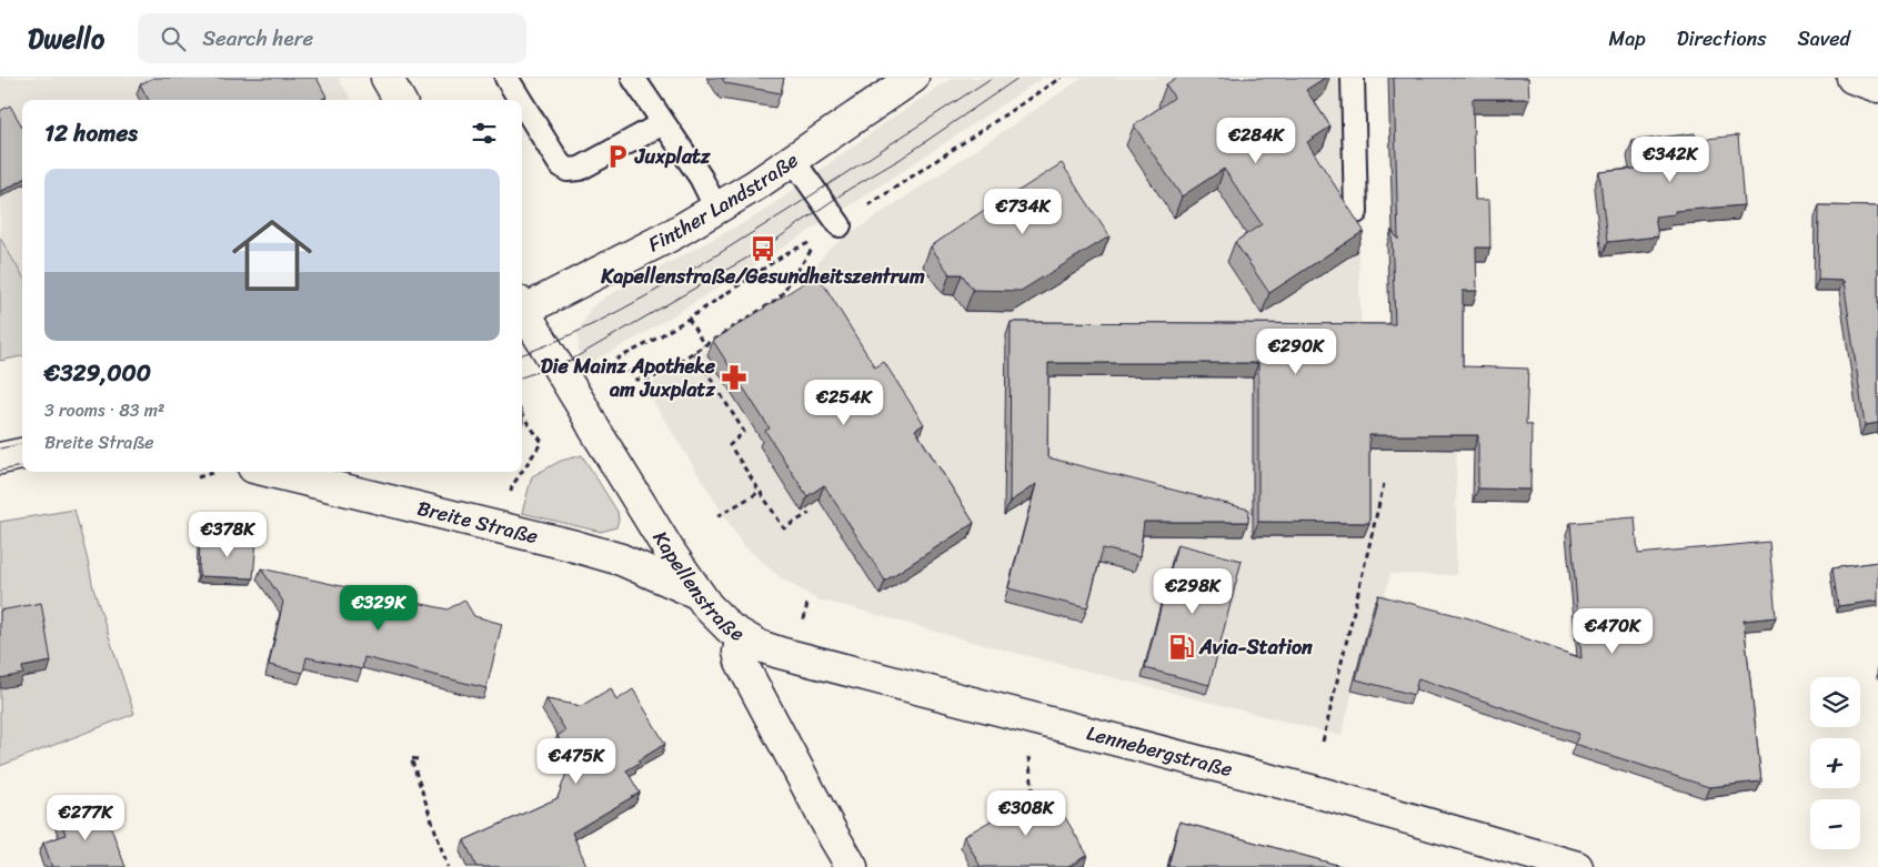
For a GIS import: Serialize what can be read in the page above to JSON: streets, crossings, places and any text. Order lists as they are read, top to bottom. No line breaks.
{"streets":{"main road":["Finther Landstraße","Breite Straße","Kapellenstraße","Lennebergstraße"]},"crossings":[["Breite Straße","Kapellenstraße"],["Kapellenstraße","Lennebergstraße"]],"places":{"parking":["Juxplatz"],"bus stop":["Kapellenstraße/Gesundheitszentrum"],"pharmacy":["Die Mainz Apotheke am Juxplatz"],"fuel station":["Avia-Station"]},"page":{"header":"Dwello","search":"Search here","nav":["Map","Directions","Saved"],"heading":"12 homes","price":["€284K","€342K","€734K","€290K","€254K","€378K","€298K","€329K","€470K","€475K","€308K","€277K"],"list":[{"name":"€329,000","note":"3 rooms · 83 m² · Breite Straße"}],"map_buttons":["+","−"]}}
